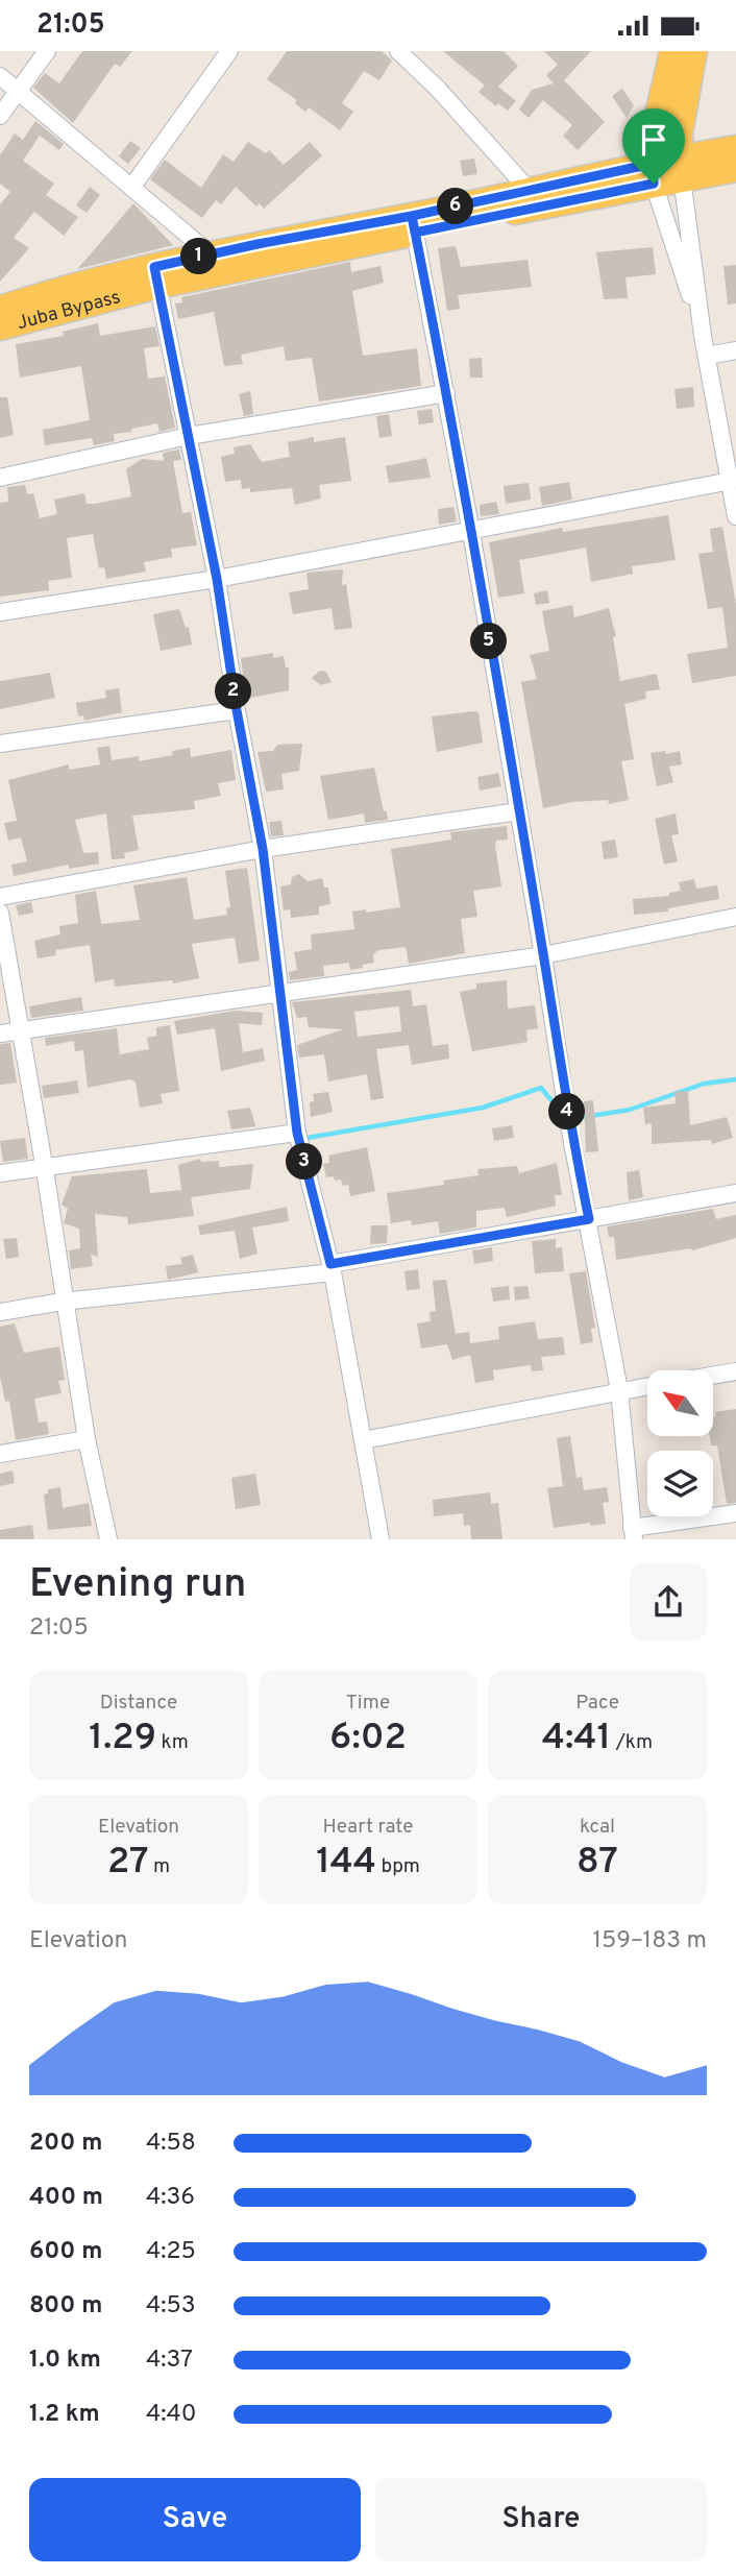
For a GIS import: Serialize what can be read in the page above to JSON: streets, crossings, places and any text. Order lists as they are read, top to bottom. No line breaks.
{"streets":{"main road":["Juba Bypass"]},"north":"top left","page":{"status":"21:05","pins":["6","1","5","2","4","3"],"heading":["Evening run","21:05"],"stats":[["Distance","1.29 km"],["Time","6:02"],["Pace","4:41 /km"],["Elevation","27 m"],["Heart rate","144 bpm"],["kcal","87"]],"chart":["Elevation","159–183 m"],"list":[{"name":"200 m","note":"4:58"},{"name":"400 m","note":"4:36"},{"name":"600 m","note":"4:25"},{"name":"800 m","note":"4:53"},{"name":"1.0 km","note":"4:37"},{"name":"1.2 km","note":"4:40"}],"buttons":["Save","Share"]}}
